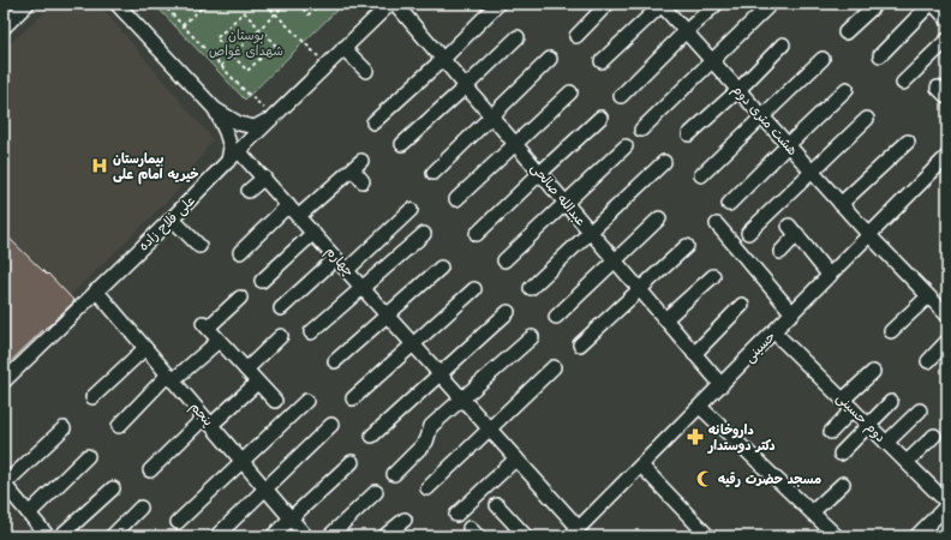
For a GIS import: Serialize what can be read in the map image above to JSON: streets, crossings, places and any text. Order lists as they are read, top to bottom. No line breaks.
{"streets":{"street":["هشت متری دوم","عبدالله صالحی","علی فلاح زاده","چهارم","حسینی","پنجم","دوم حسینی"]},"crossings":[["هشت متری دوم","حسینی"],["عبدالله صالحی","حسینی"],["علی فلاح زاده","چهارم"],["علی فلاح زاده","پنجم"],["چهارم","حسینی"],["حسینی","دوم حسینی"]],"parks":["بوستان شهدای غواص"],"places":{"hospital":["بیمارستان خیریه امام علی"],"pharmacy":["داروخانه دکتر دوستدار"],"mosque":["مسجد حضرت رقیه"]}}
